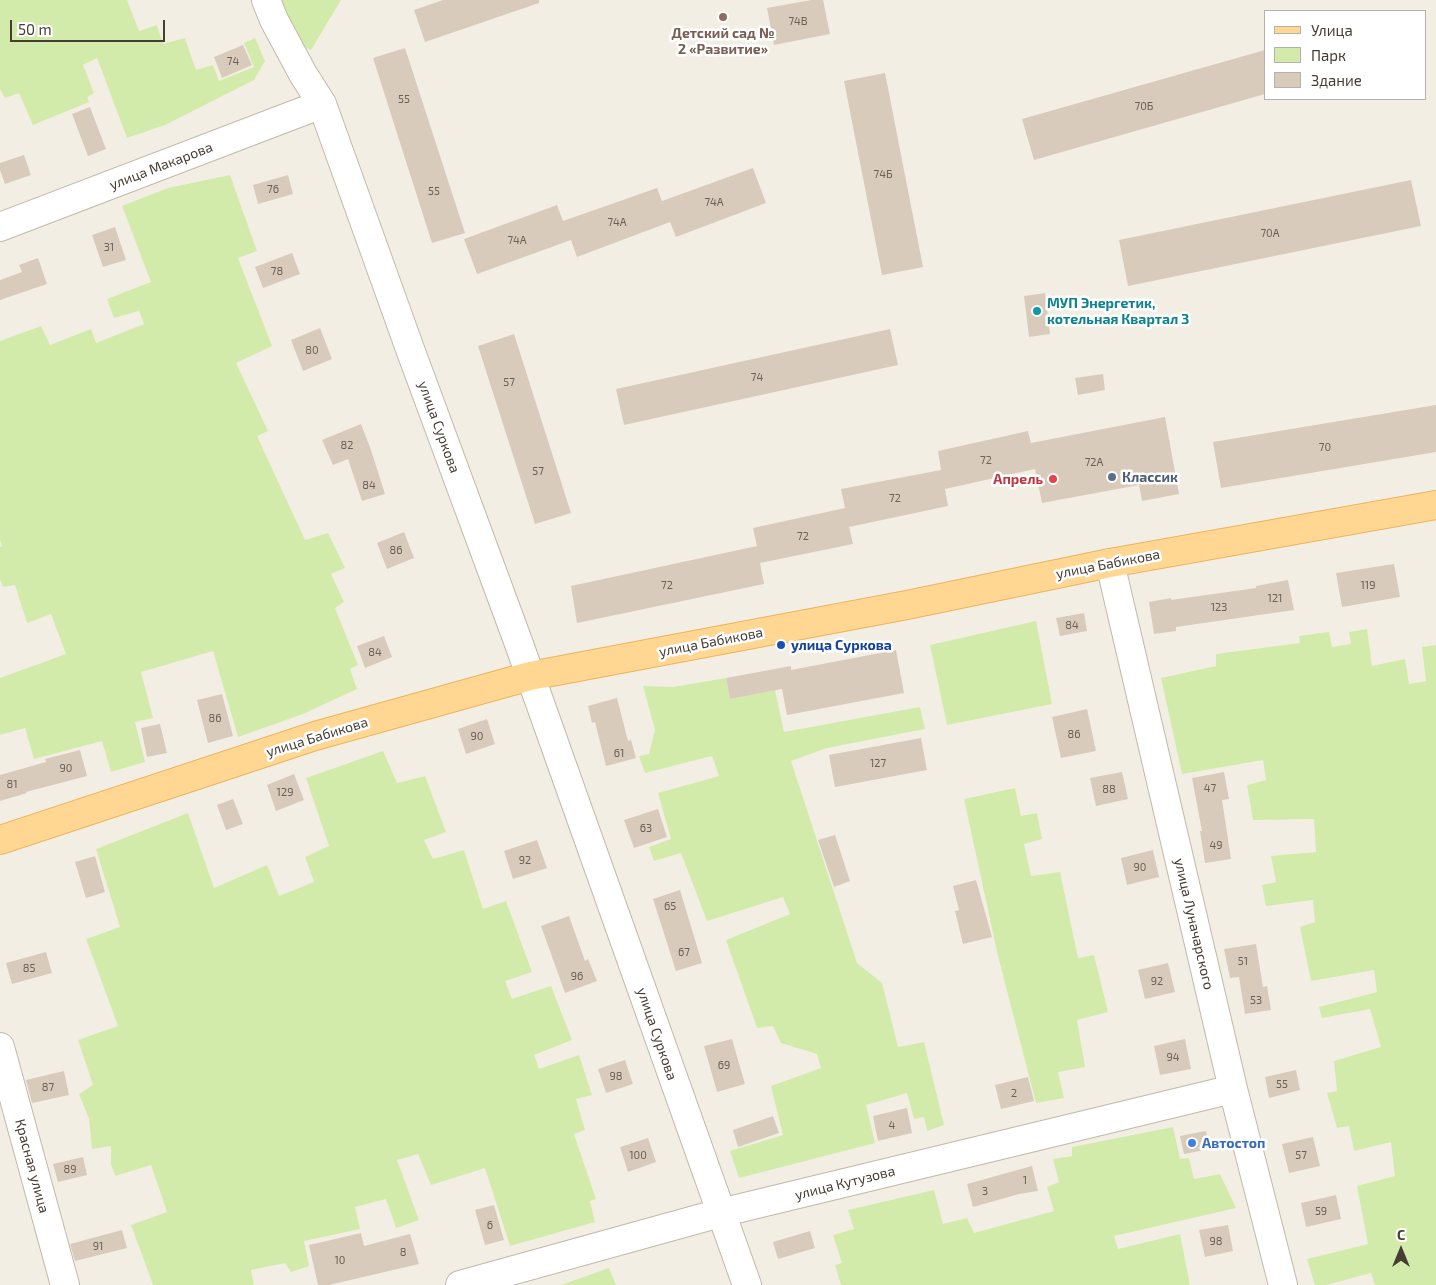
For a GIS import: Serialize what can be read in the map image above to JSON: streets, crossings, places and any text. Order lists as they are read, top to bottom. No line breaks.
{"streets":{"main road":["улица Бабикова"],"street":["улица Макарова","улица Суркова","улица Луначарского","Красная улица","улица Кутузова"]},"crossings":[["улица Макарова","улица Суркова"],["улица Суркова","улица Бабикова"],["улица Суркова","улица Кутузова"],["улица Бабикова","улица Луначарского"],["улица Луначарского","улица Кутузова"]],"places":["Детский сад № 2 «Развитие»","МУП Энергетик, котельная Квартал З","Классик","Апрель","улица Суркова","Автостоп"],"house_numbers":["74В","74","55","70Б","74Б","76","55","74А","74А","70А","74А","31","78","80","74","57","82","70","72","72А","57","84","72","72","86","72","119","121","123","84","84","86","86","90","61","127","90","81","47","88","129","63","49","92","90","65","67","51","85","96","92","53","94","69","98","55","87","2","4","100","57","89","1","3","59","6","98","91","8","10"],"legend":["Улица","Парк","Здание"],"scale_bar":"50 m","north":"top"}
